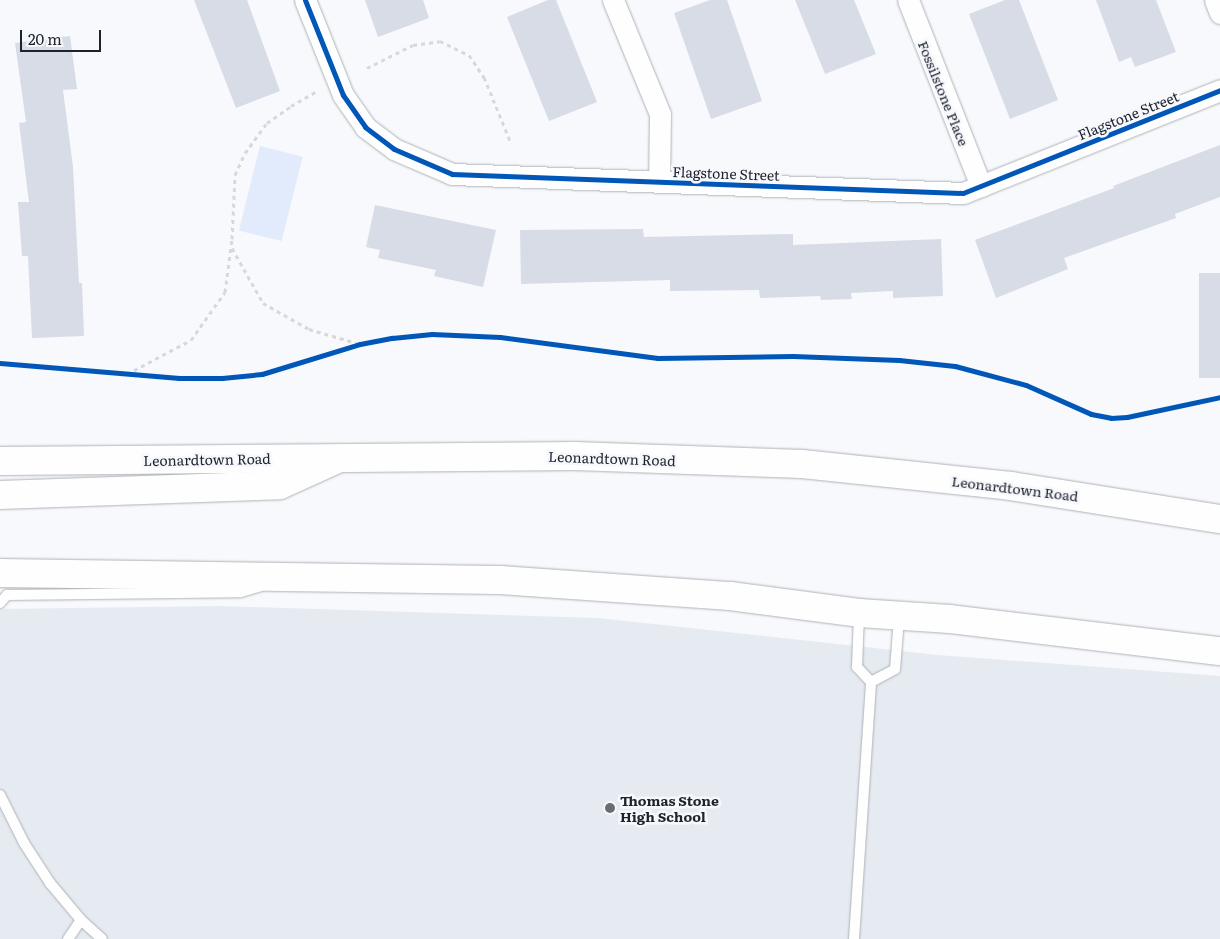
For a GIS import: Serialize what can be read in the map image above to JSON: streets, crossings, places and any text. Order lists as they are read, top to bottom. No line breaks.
{"streets":{"highway":["Leonardtown Road"],"street":["Fossilstone Place","Flagstone Street"]},"crossings":[["Fossilstone Place","Flagstone Street"]],"places":["Thomas Stone High School"],"scale_bar":"20 m"}
